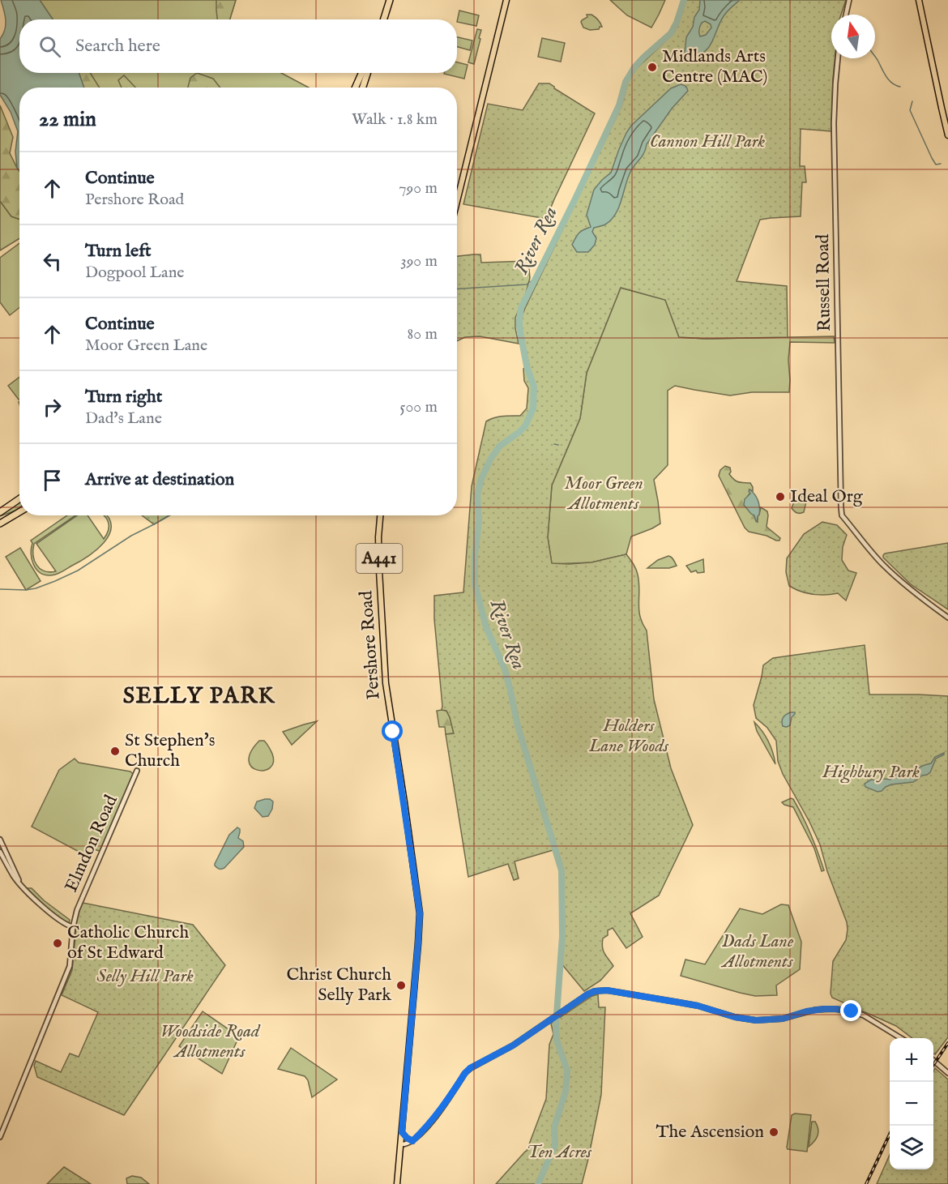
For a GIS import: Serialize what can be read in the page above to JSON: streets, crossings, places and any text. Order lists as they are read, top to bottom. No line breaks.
{"streets":{"main road":["A441","Pershore Road"],"street":["Russell Road","Elmdon Road"]},"districts":["SELLY PARK"],"water":["River Rea"],"parks":["Cannon Hill Park","Moor Green Allotments","Holders Lane Woods","Highbury Park","Dads Lane Allotments","Selly Hill Park","Woodside Road Allotments","Ten Acres"],"places":["Midlands Arts Centre (MAC)","Ideal Org","St Stephen's Church","Catholic Church of St Edward","Christ Church Selly Park","The Ascension"],"north":"top","page":{"search":"Search here","heading":["22 min","Walk · 1.8 km"],"list":[["Continue","Pershore Road","790 m"],["Turn left","Dogpool Lane","390 m"],["Continue","Moor Green Lane","80 m"],["Turn right","Dad's Lane","500 m"],"Arrive at destination"],"map_buttons":["+","−"]}}
